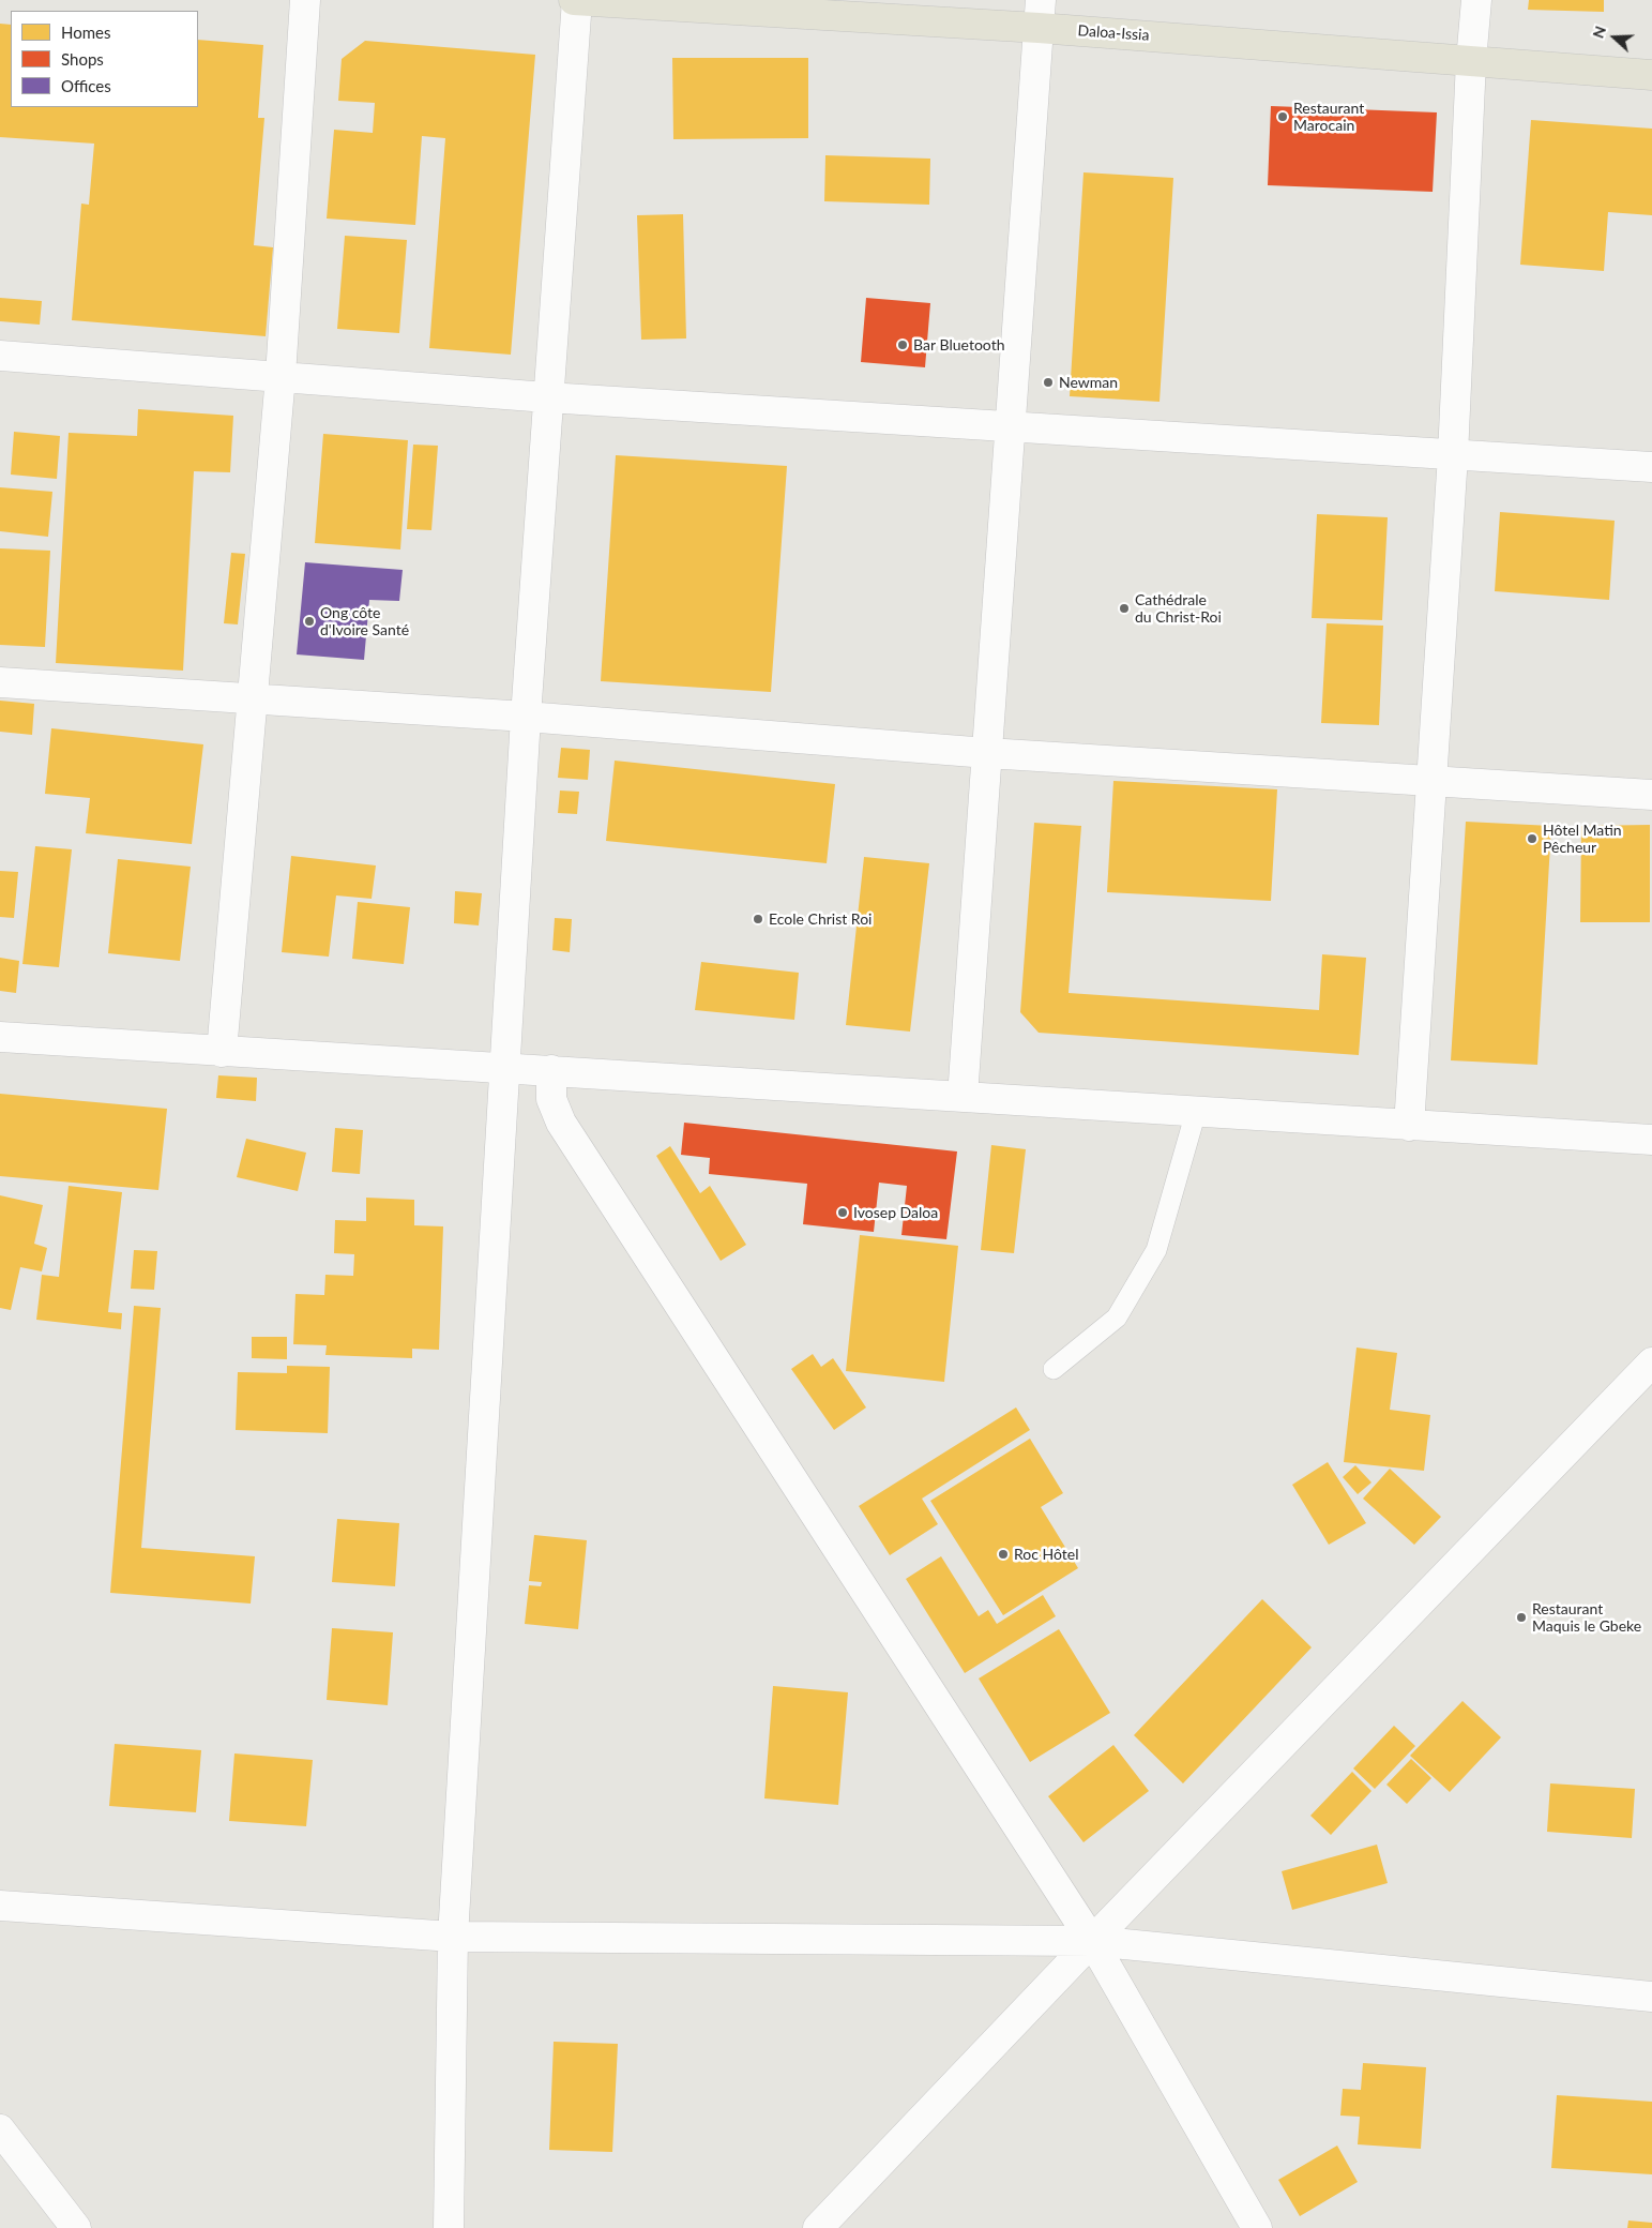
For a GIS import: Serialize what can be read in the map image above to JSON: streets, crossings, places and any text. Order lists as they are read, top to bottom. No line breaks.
{"streets":{"main road":["Daloa-Issia"]},"places":["Restaurant Marocain","Bar Bluetooth","Newman","Cathédrale du Christ-Roi","Ong côte d'Ivoire Santé","Hôtel Matin Pêcheur","Ecole Christ Roi","Ivosep Daloa","Roc Hôtel","Restaurant Maquis le Gbeke"],"legend":["Homes","Shops","Offices"],"north":"left"}
